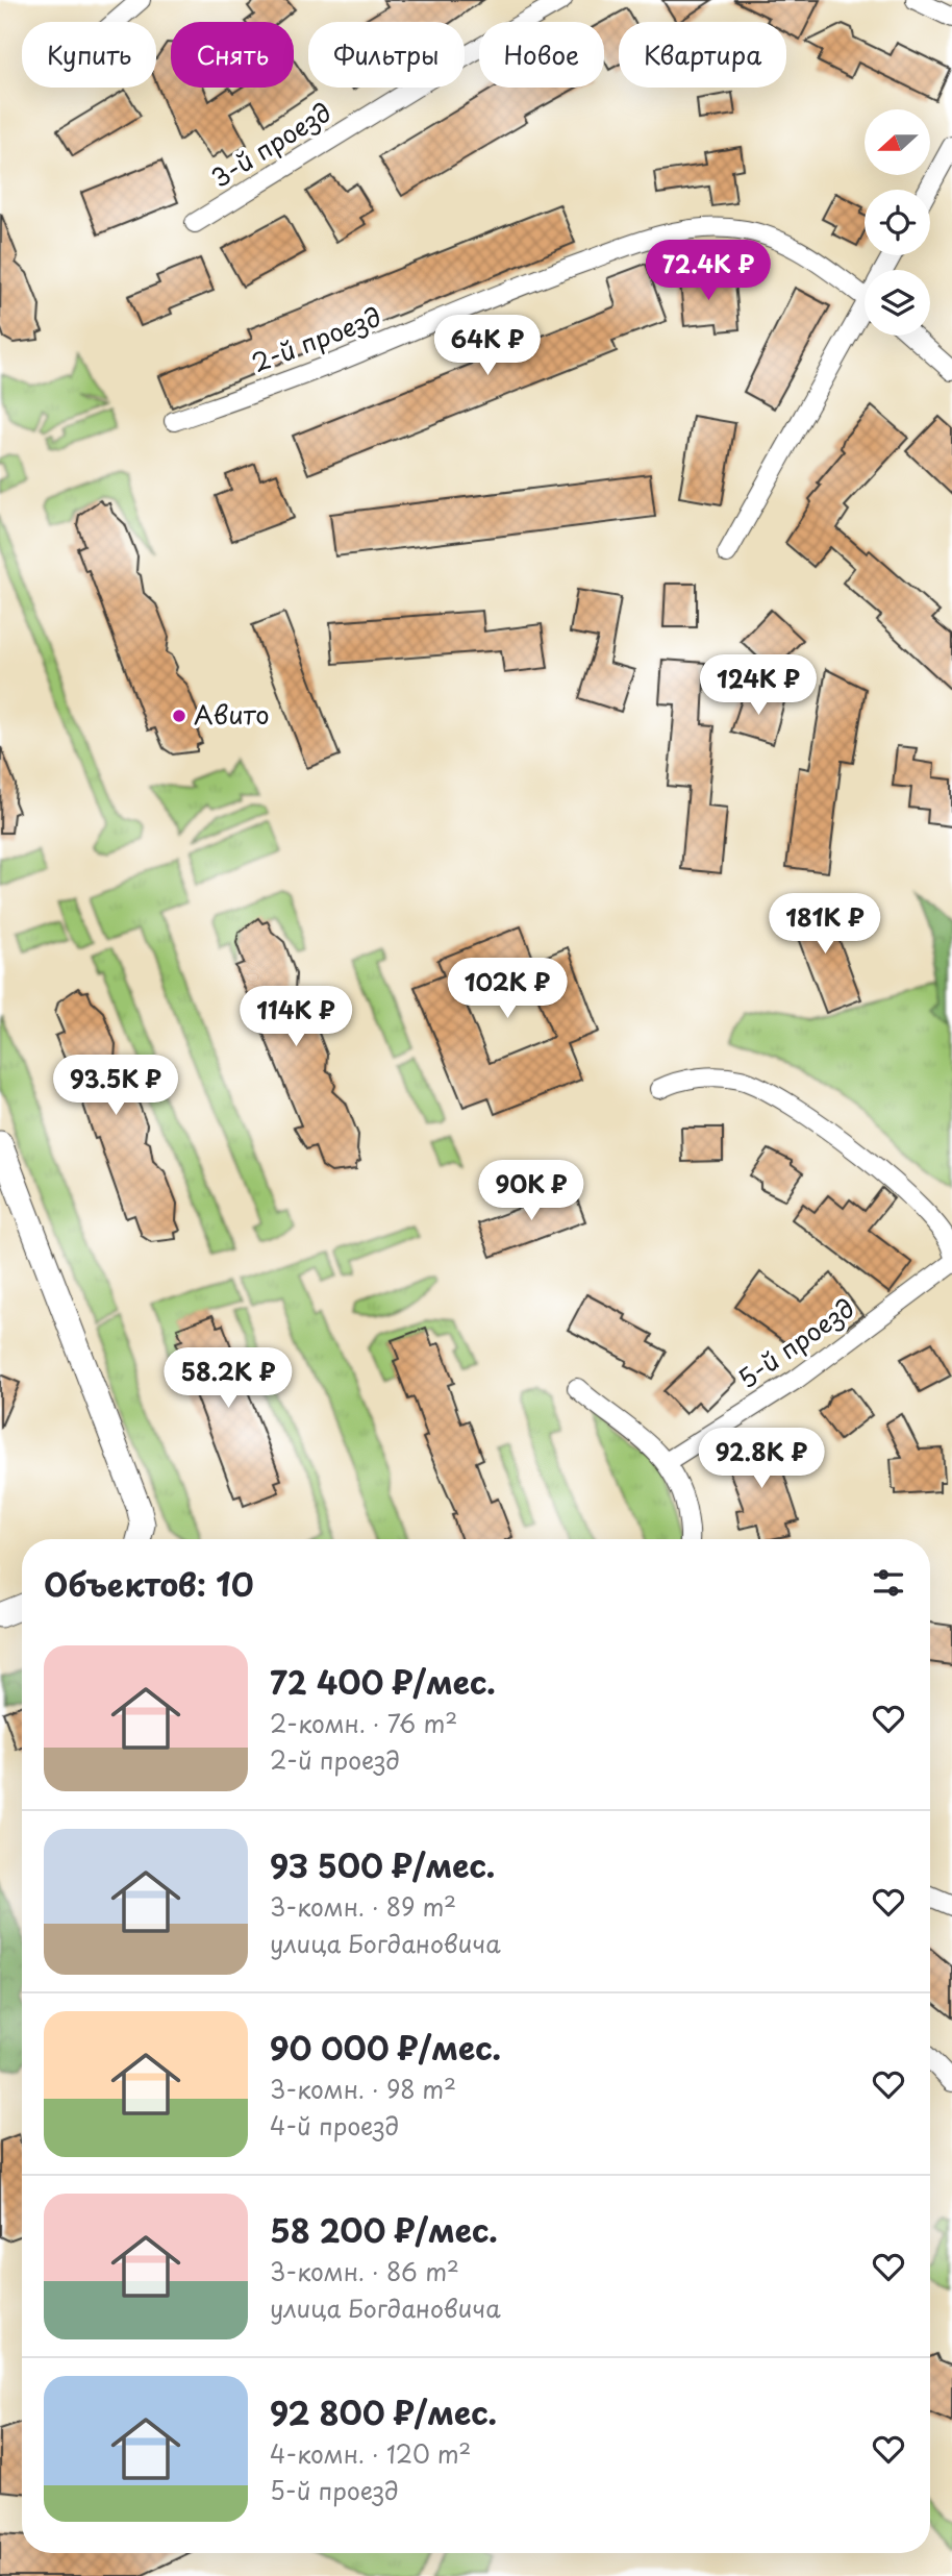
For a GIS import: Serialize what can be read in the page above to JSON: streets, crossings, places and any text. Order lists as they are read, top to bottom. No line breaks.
{"streets":{"street":["3-й проезд","2-й проезд","5-й проезд"]},"places":["Авито"],"north":"left","page":{"chip":["Купить","Снять","Фильтры","Новое","Квартира"],"price":["72.4K ₽","64K ₽","124K ₽","181K ₽","102K ₽","114K ₽","93.5K ₽","90K ₽","58.2K ₽","92.8K ₽"],"heading":"Объектов: 10","list":[{"name":"72 400 ₽/мес.","note":"2-комн. · 76 m² · 2-й проезд"},{"name":"93 500 ₽/мес.","note":"3-комн. · 89 m² · улица Богдановича"},{"name":"90 000 ₽/мес.","note":"3-комн. · 98 m² · 4-й проезд"},{"name":"58 200 ₽/мес.","note":"3-комн. · 86 m² · улица Богдановича"},{"name":"92 800 ₽/мес.","note":"4-комн. · 120 m² · 5-й проезд"}]}}
